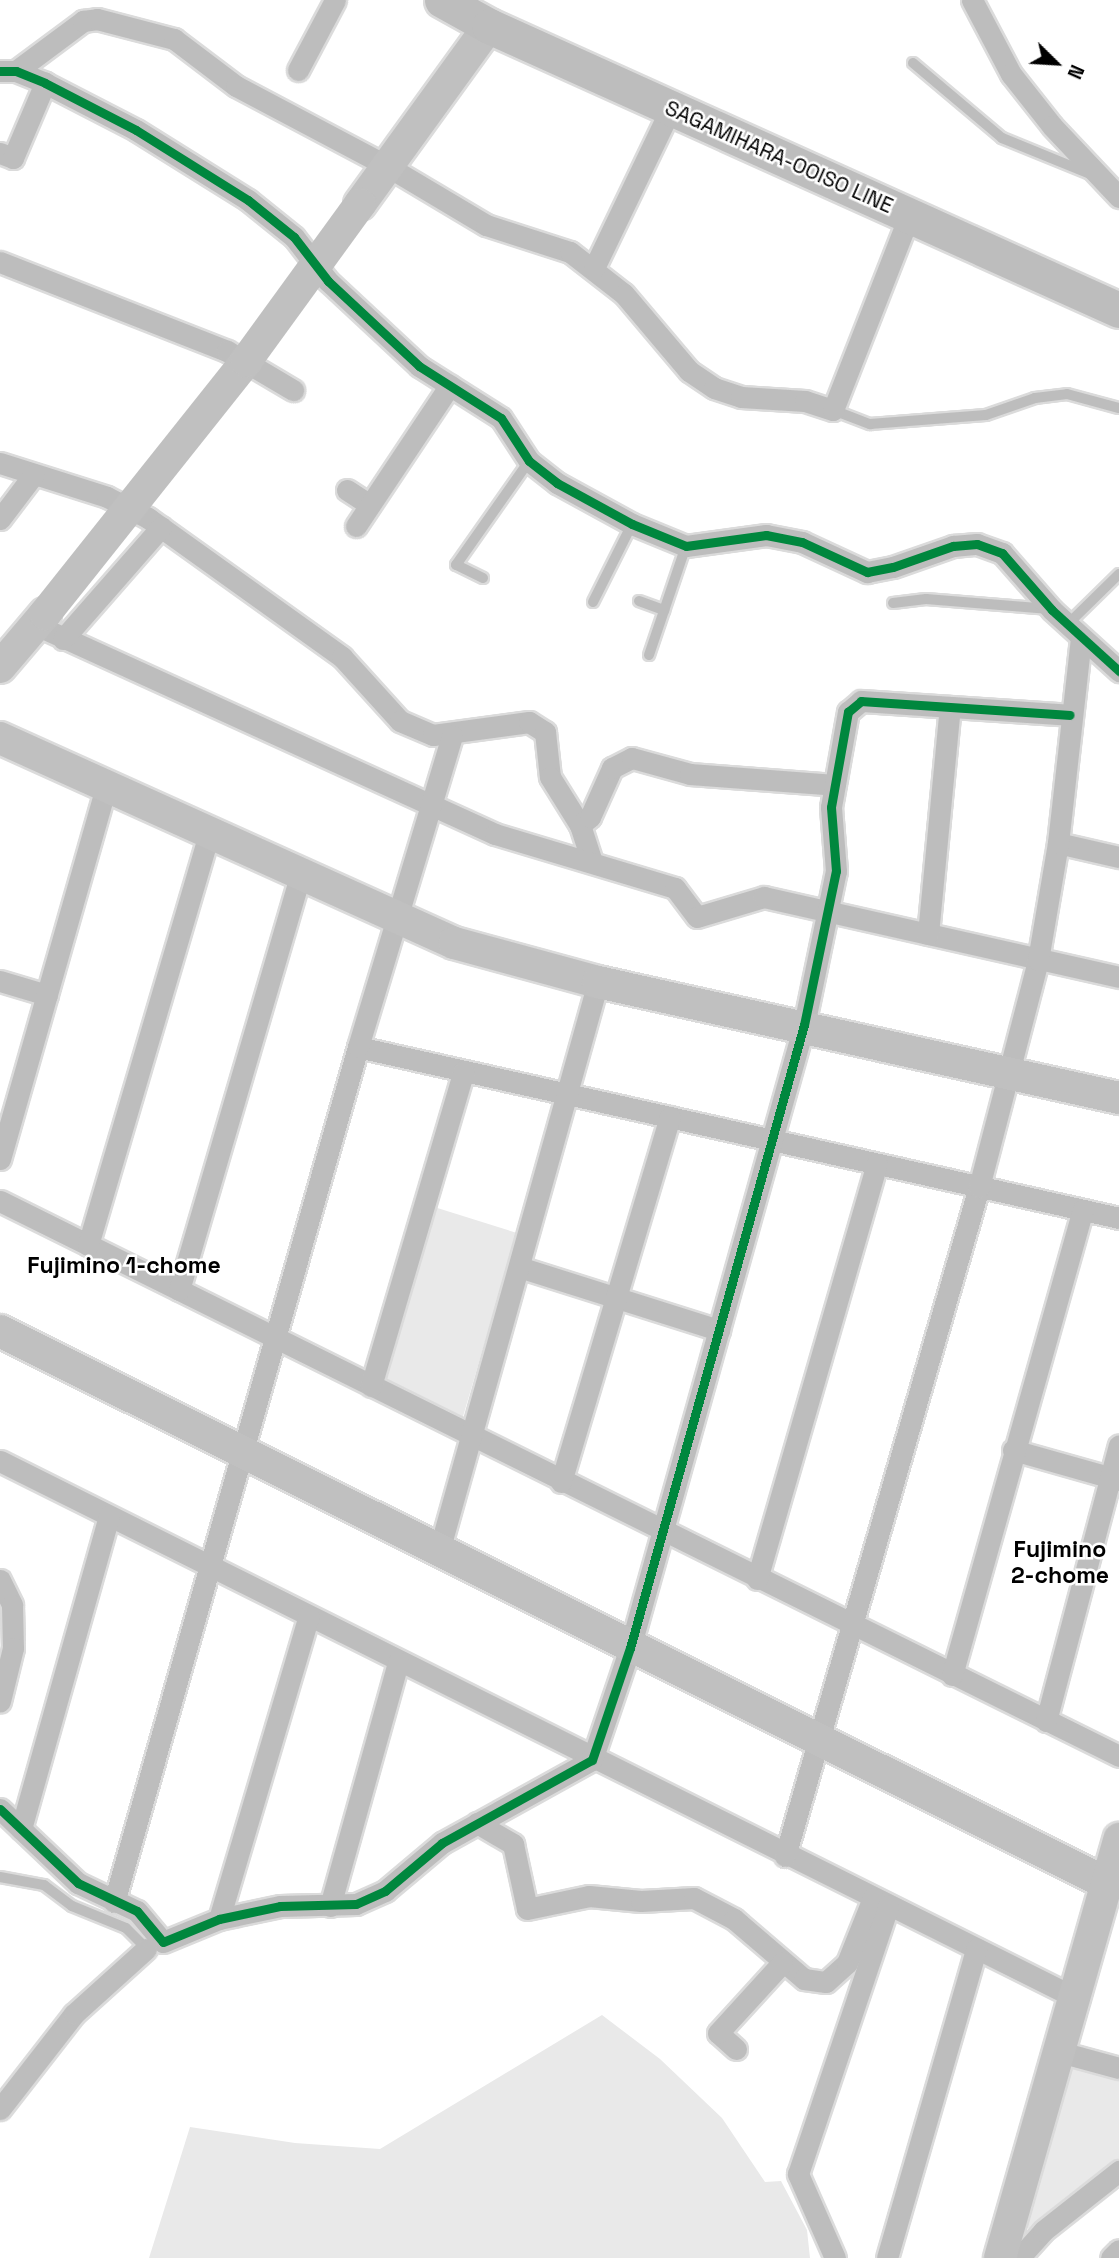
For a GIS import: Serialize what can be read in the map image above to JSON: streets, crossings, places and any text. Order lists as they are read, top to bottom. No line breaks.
{"streets":{"main road":["SAGAMIHARA-OOISO LINE"]},"districts":["Fujimino 1-chome","Fujimino 2-chome"],"north":"bottom right"}
